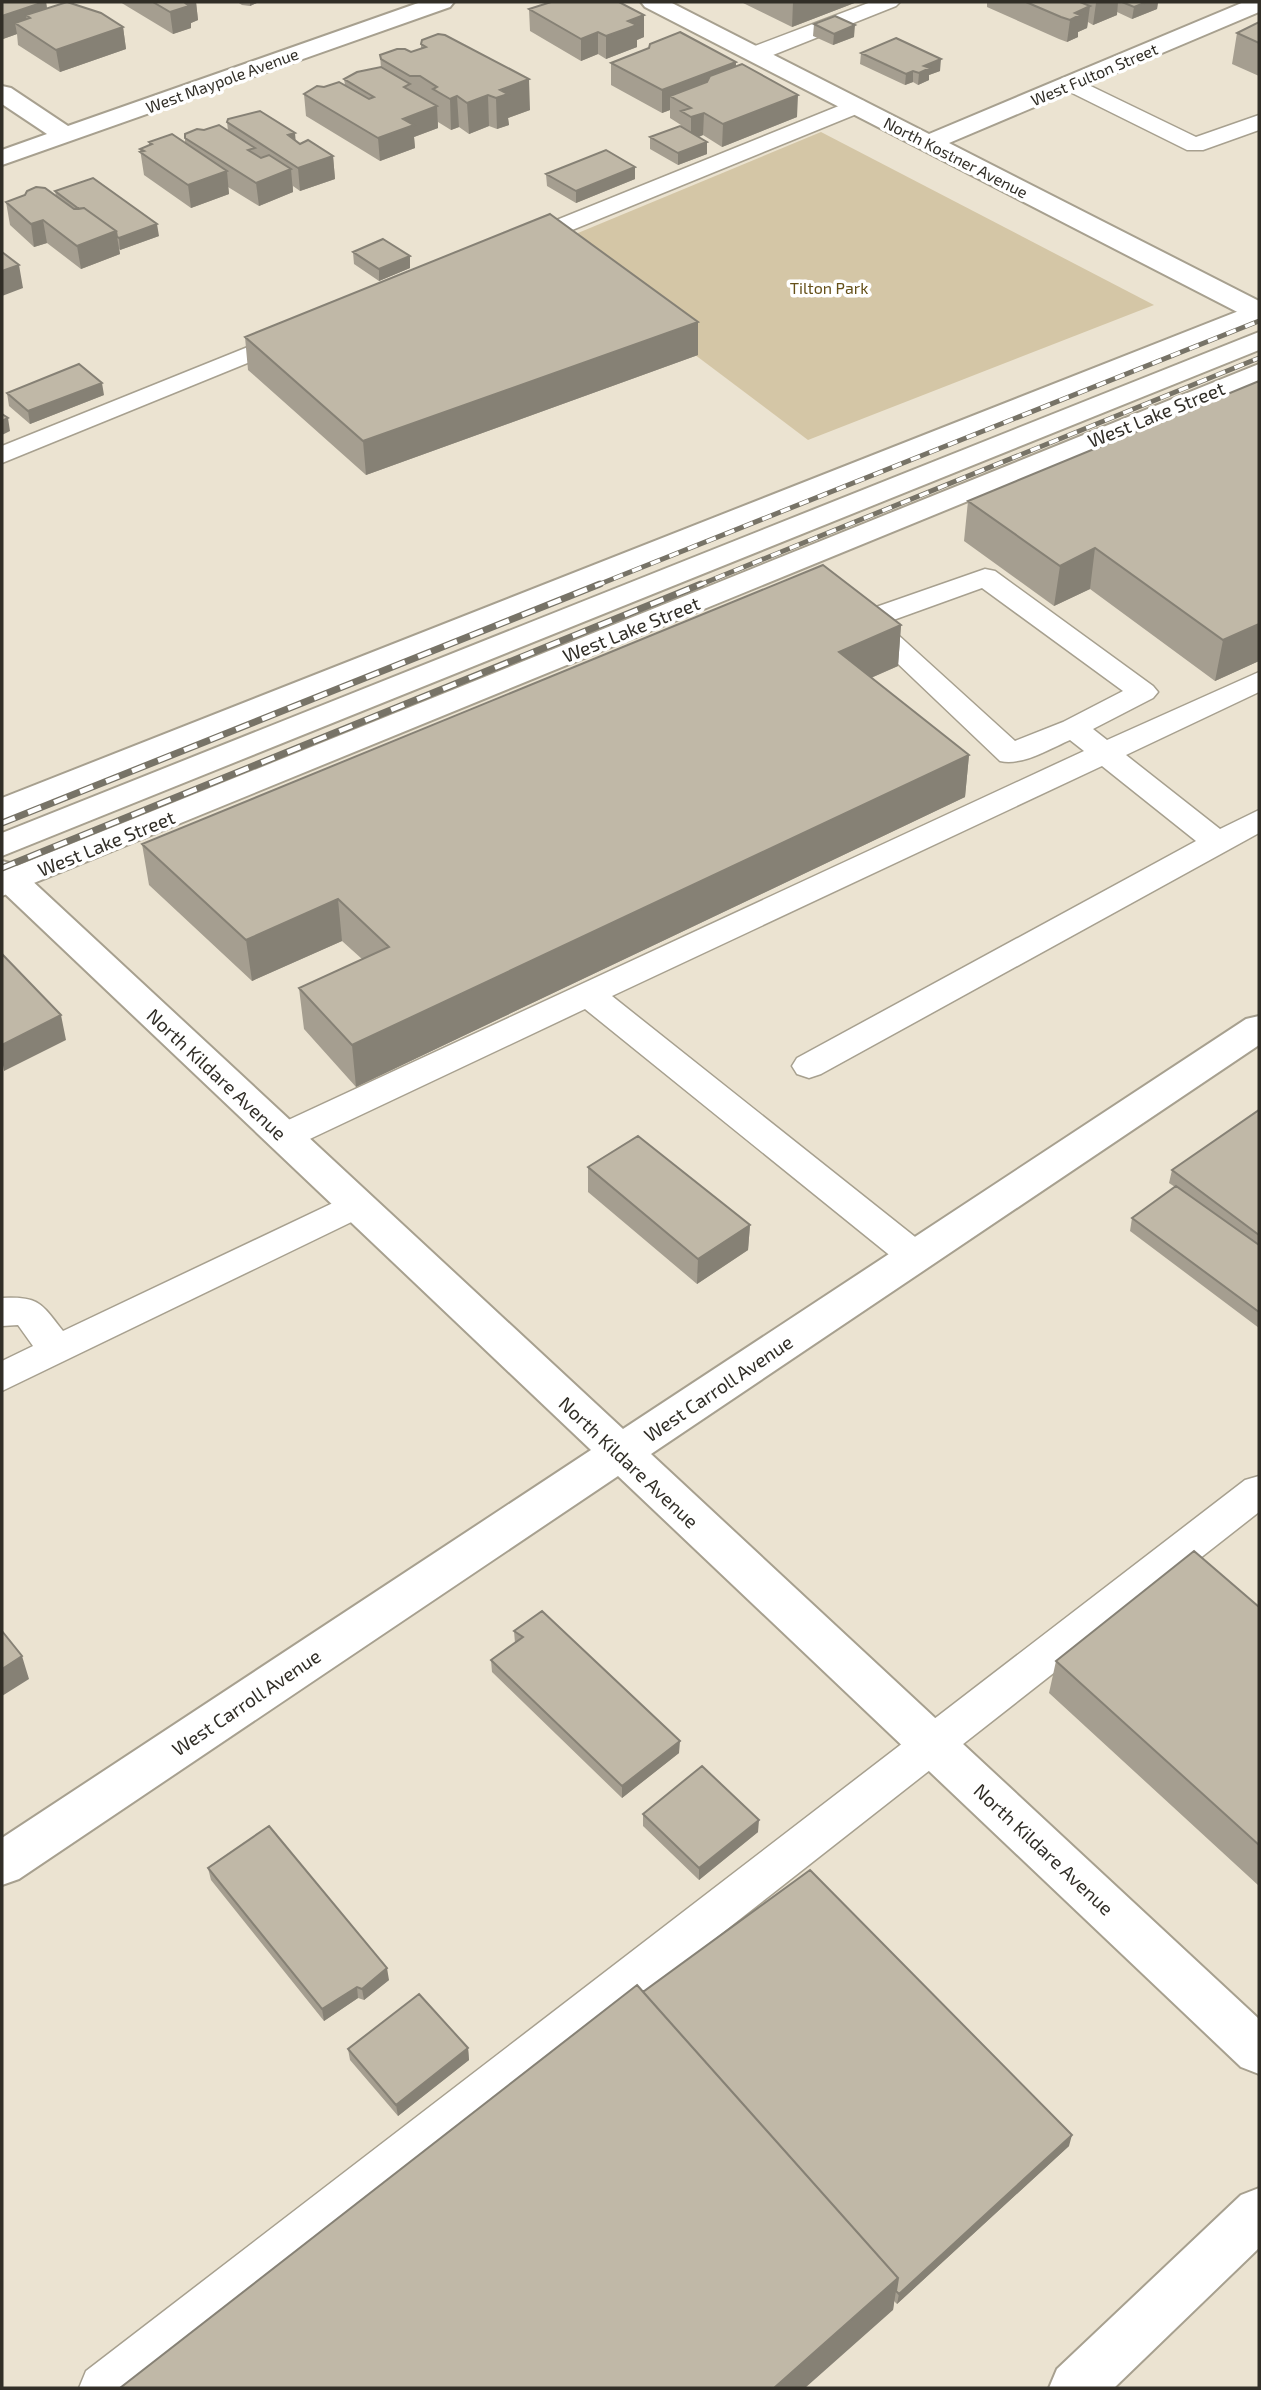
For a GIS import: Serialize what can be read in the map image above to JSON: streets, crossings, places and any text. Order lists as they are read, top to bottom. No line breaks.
{"streets":{"street":["West Fulton Street","West Maypole Avenue","North Kostner Avenue","West Lake Street","North Kildare Avenue","West Carroll Avenue"]},"crossings":[["West Fulton Street","North Kostner Avenue"],["North Kostner Avenue","West Lake Street"],["West Lake Street","North Kildare Avenue"],["North Kildare Avenue","West Carroll Avenue"]],"parks":["Tilton Park"]}
